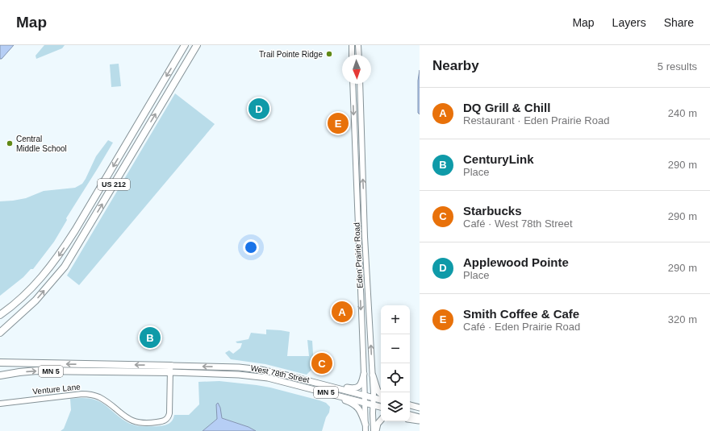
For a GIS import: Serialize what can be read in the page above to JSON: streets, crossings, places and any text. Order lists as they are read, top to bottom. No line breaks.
{"streets":{"highway":["US 212","MN 5"],"main road":["Eden Prairie Road","West 78th Street","Venture Lane"]},"crossings":[["Eden Prairie Road","West 78th Street"],["MN 5","West 78th Street"],["MN 5","Venture Lane"],["West 78th Street","Venture Lane"]],"places":["Trail Pointe Ridge","Central Middle School"],"north":"bottom","page":{"header":"Map","nav":["Map","Layers","Share"],"heading":["Nearby","5 results"],"list":[{"mark":"A","name":"DQ Grill & Chill","note":"Restaurant · Eden Prairie Road","value":"240 m"},{"mark":"B","name":"CenturyLink","note":"Place","value":"290 m"},{"mark":"C","name":"Starbucks","note":"Café · West 78th Street","value":"290 m"},{"mark":"D","name":"Applewood Pointe","note":"Place","value":"290 m"},{"mark":"E","name":"Smith Coffee & Cafe","note":"Café · Eden Prairie Road","value":"320 m"}],"pins":["D","E","A","B","C"],"map_buttons":["+","−"]}}
